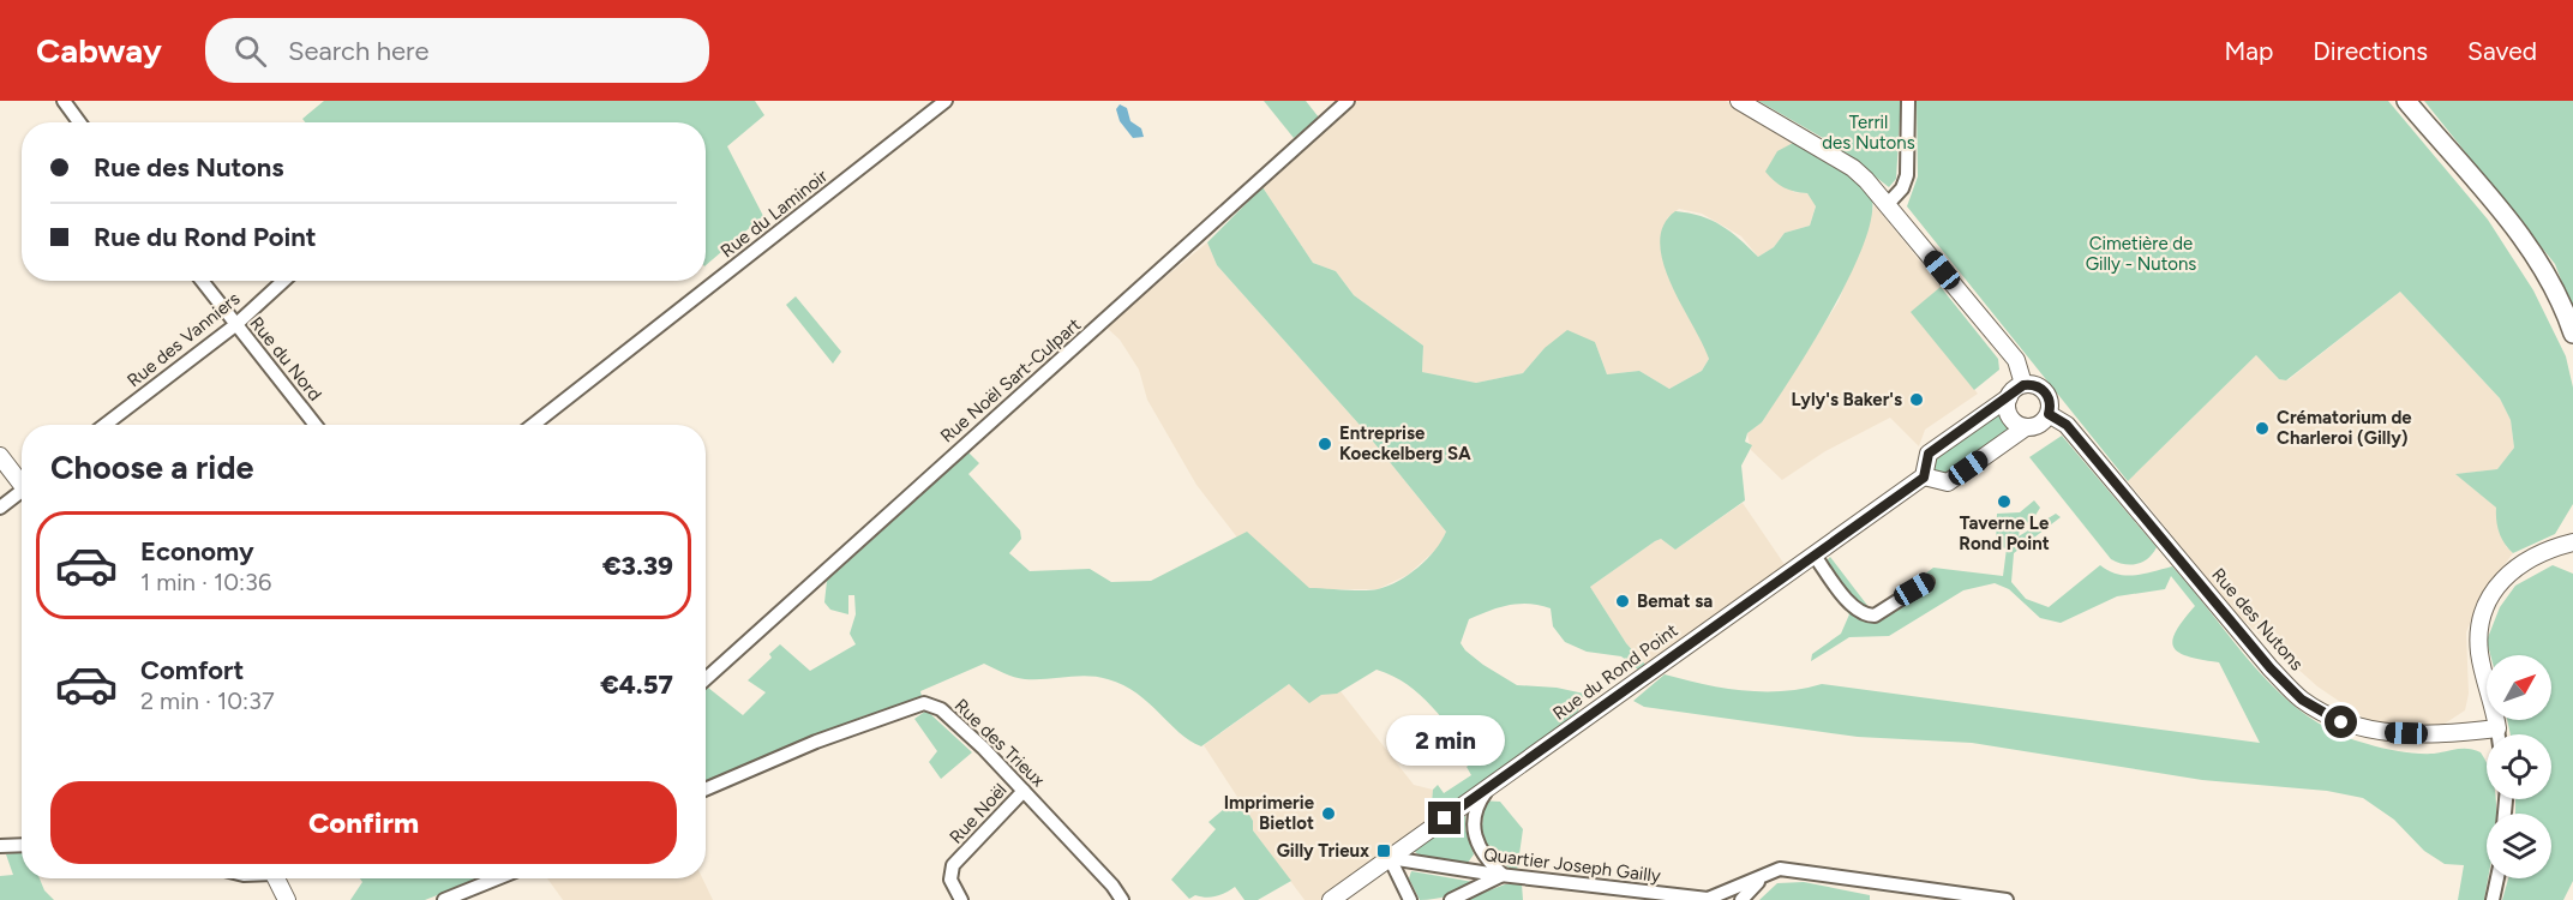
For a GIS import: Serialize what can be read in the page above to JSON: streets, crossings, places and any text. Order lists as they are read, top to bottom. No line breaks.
{"streets":{"street":["Rue du Laminoir","Rue des Vanniers","Rue du Nord","Rue Noël Sart-Culpart","Rue des Nutons","Rue du Rond Point","Rue des Trieux","Rue Noël","Quartier Joseph Gailly"]},"crossings":[["Rue des Vanniers","Rue du Nord"],["Rue des Nutons","Rue du Rond Point"],["Rue du Rond Point","Quartier Joseph Gailly"],["Rue des Trieux","Rue Noël"]],"parks":["Terril des Nutons","Cimetière de Gilly - Nutons"],"places":{"other":["Lyly's Baker's","Crématorium de Charleroi (Gilly)","Entreprise Koeckelberg SA","Taverne Le Rond Point","Bemat sa","Imprimerie Bietlot"],"transit":["Gilly Trieux"]},"north":"top right","page":{"header":"Cabway","search":"Search here","nav":["Map","Directions","Saved"],"banner":["Rue des Nutons","Rue du Rond Point"],"heading":"Choose a ride","list":[{"name":"Economy","note":"1 min · 10:36","value":"€3.39"},{"name":"Comfort","note":"2 min · 10:37","value":"€4.57"}],"bubble":"2 min","buttons":"Confirm"}}
